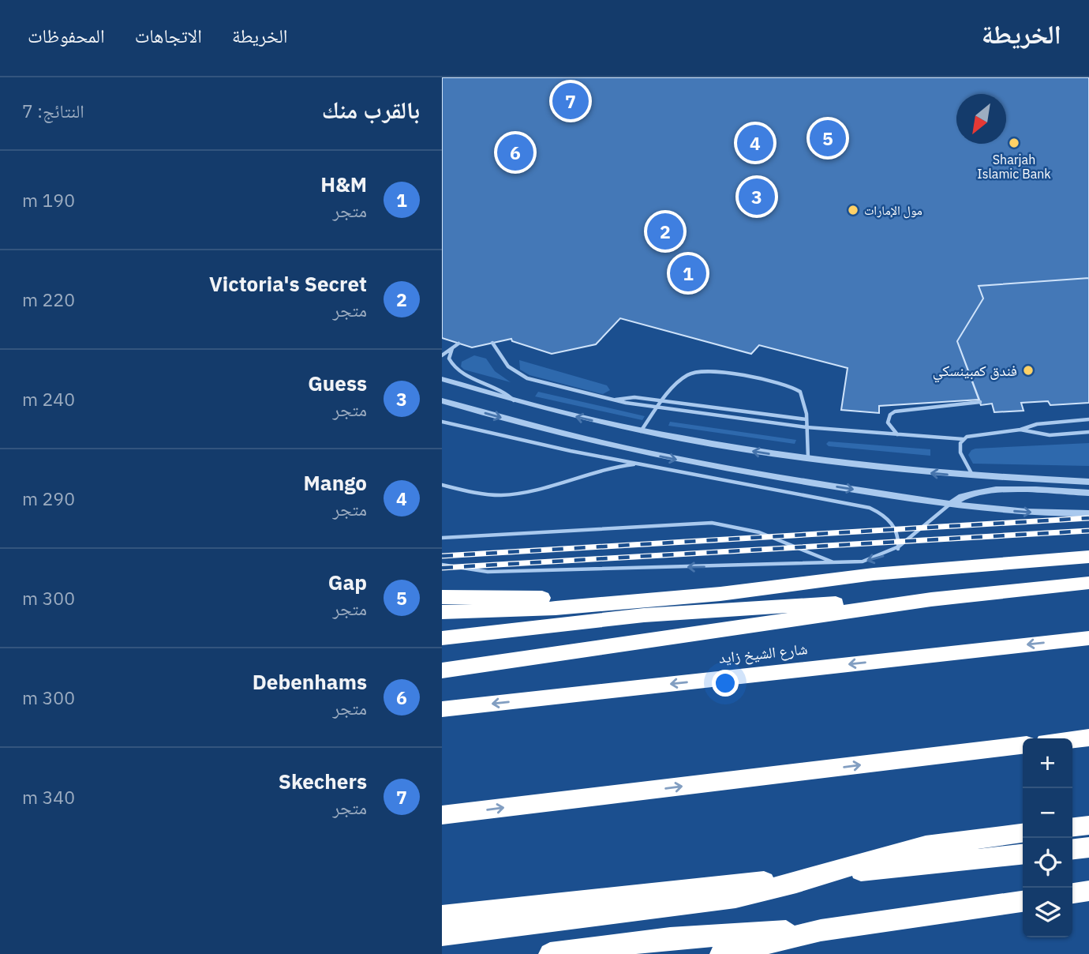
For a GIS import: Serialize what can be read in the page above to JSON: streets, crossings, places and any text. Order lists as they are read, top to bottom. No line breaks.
{"streets":{"highway":["شارع الشيخ زايد"]},"places":["Sharjah Islamic Bank","مول الإمارات","فندق كمبينسكي"],"north":"bottom left","page":{"header":"الخريطة","nav":["الخريطة","الاتجاهات","المحفوظات"],"heading":["بالقرب منك","النتائج: 7"],"pins":["7","5","4","6","3","2","1"],"list":[{"mark":"1","name":"H&M","note":"متجر","value":"190 m"},{"mark":"2","name":"Victoria's Secret","note":"متجر","value":"220 m"},{"mark":"3","name":"Guess","note":"متجر","value":"240 m"},{"mark":"4","name":"Mango","note":"متجر","value":"290 m"},{"mark":"5","name":"Gap","note":"متجر","value":"300 m"},{"mark":"6","name":"Debenhams","note":"متجر","value":"300 m"},{"mark":"7","name":"Skechers","note":"متجر","value":"340 m"}],"map_buttons":["+","−"]}}
